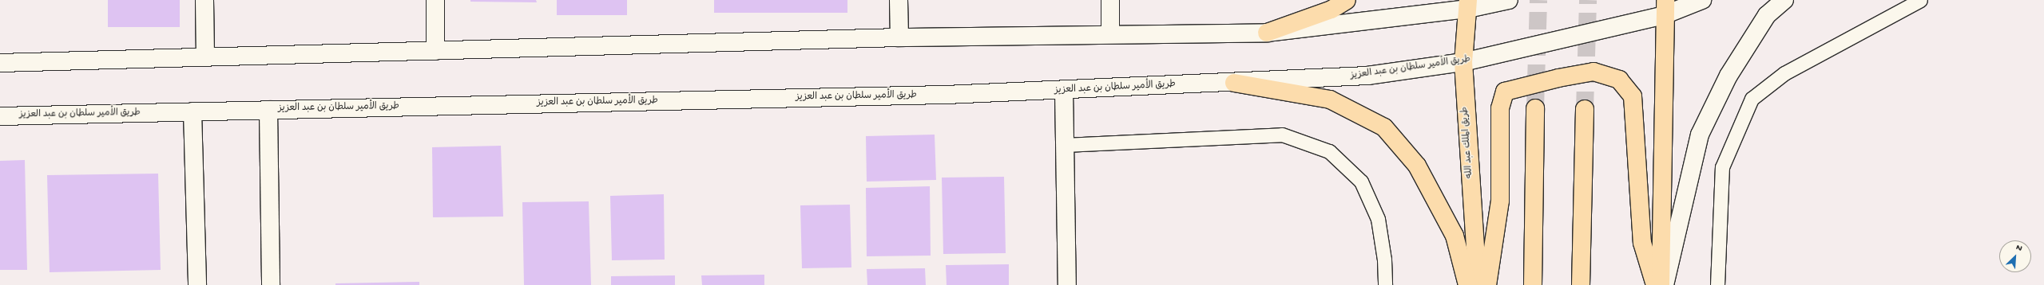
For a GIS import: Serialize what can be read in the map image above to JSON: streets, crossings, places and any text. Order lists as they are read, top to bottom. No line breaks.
{"streets":{"main road":["طريق الأمير سلطان بن عبد العزيز","طريق الملك عبد الله"]},"crossings":[["طريق الأمير سلطان بن عبد العزيز","طريق الملك عبد الله"]],"north":"top right"}
